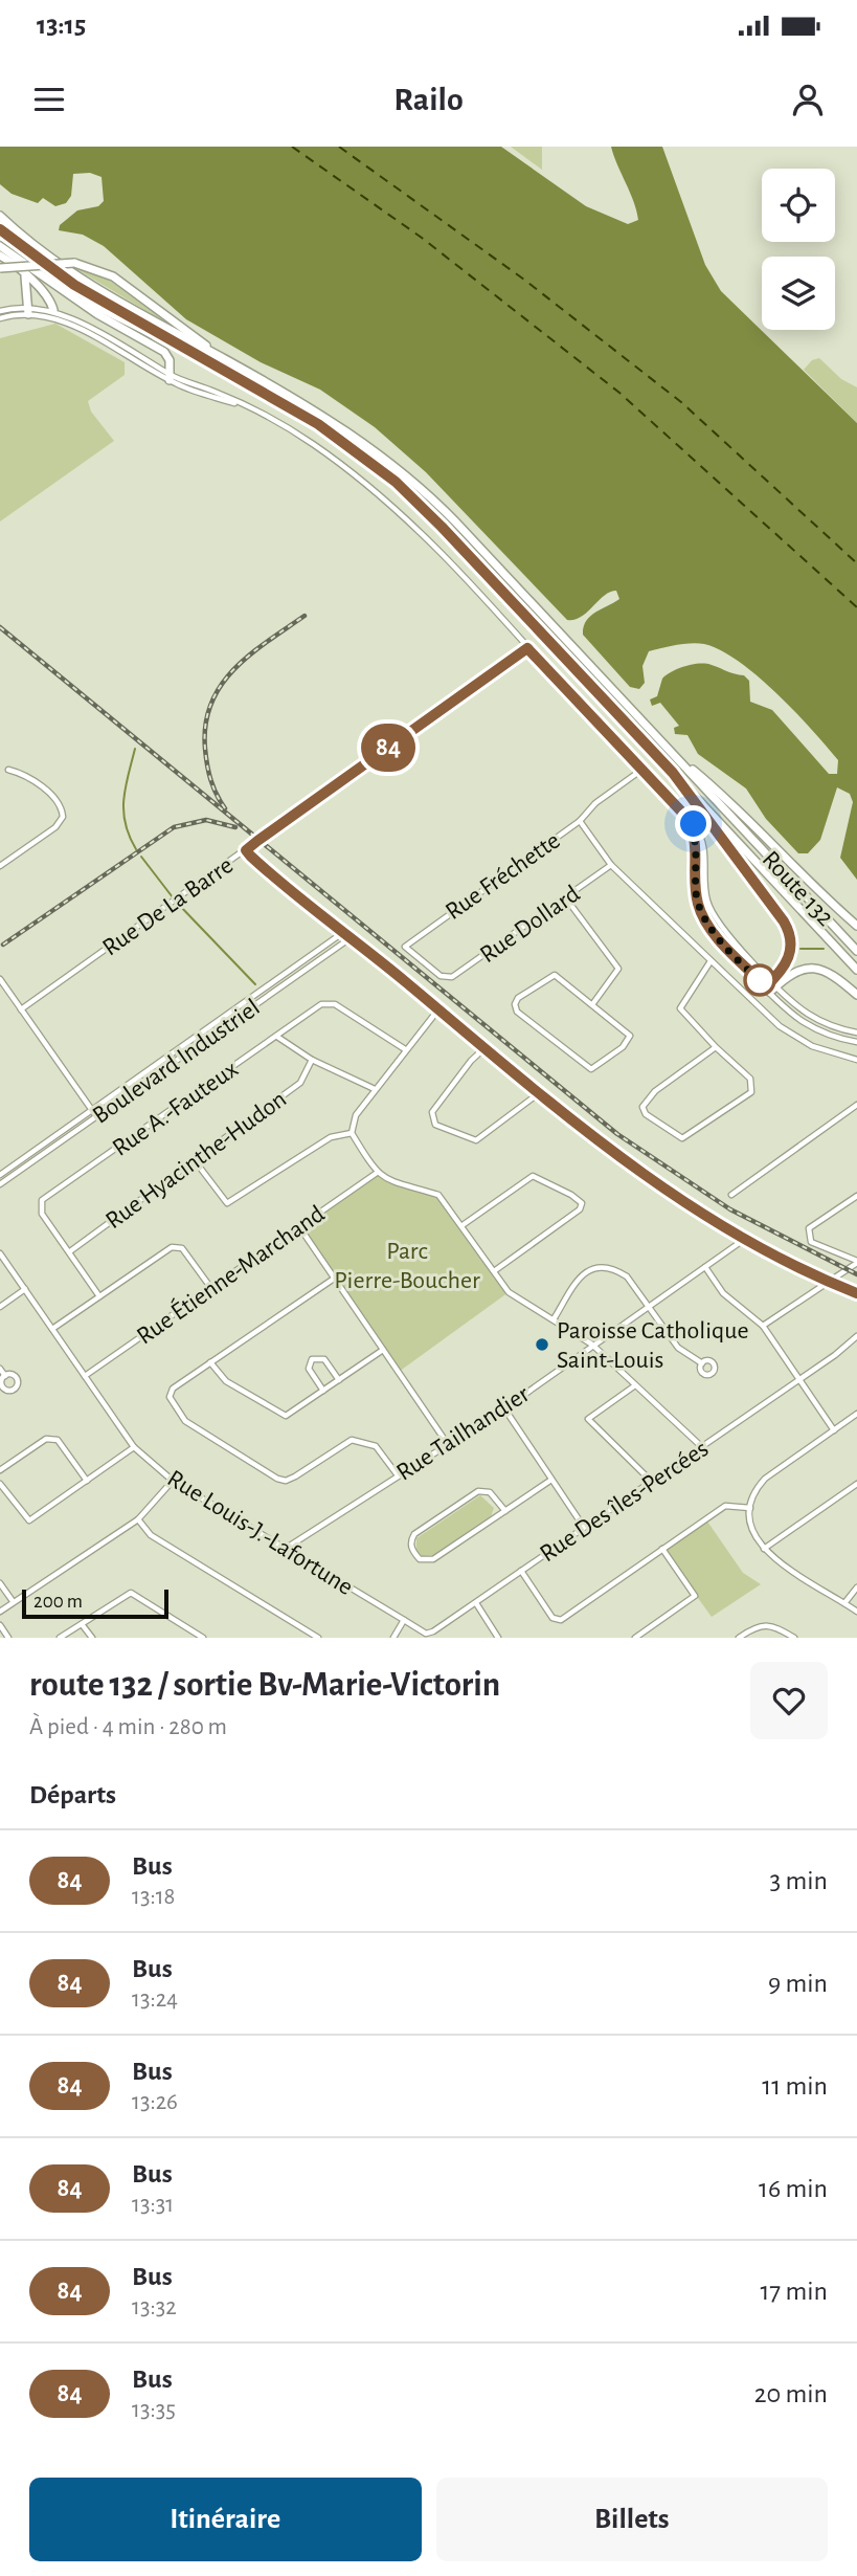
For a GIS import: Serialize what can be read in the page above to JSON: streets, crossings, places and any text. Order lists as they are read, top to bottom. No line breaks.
{"streets":{"highway":["Route 132"],"street":["Rue Fréchette","Rue De La Barre","Rue Dollard","Boulevard Industriel","Rue A.-Fauteux","Rue Hyacinthe-Hudon","Rue Étienne-Marchand","Rue Tailhandier","Rue Des îles-Percées","Rue Louis-J.-Lafortune"]},"crossings":[["Rue Fréchette","Rue Dollard"],["Rue A.-Fauteux","Rue Hyacinthe-Hudon"],["Rue Étienne-Marchand","Rue Louis-J.-Lafortune"],["Rue Tailhandier","Rue Louis-J.-Lafortune"],["Rue Des îles-Percées","Rue Louis-J.-Lafortune"]],"parks":["Parc Pierre-Boucher"],"places":["Paroisse Catholique Saint-Louis"],"lines":["bus line 84"],"scale_bar":"200 m","page":{"status":"13:15","header":"Railo","on_map":"84","scale":"200 m","heading":[["route 132 / sortie Bv-Marie-Victorin","À pied · 4 min · 280 m"],"Départs"],"list":[{"mark":"84","name":"Bus","note":"13:18","value":"3 min"},{"mark":"84","name":"Bus","note":"13:24","value":"9 min"},{"mark":"84","name":"Bus","note":"13:26","value":"11 min"},{"mark":"84","name":"Bus","note":"13:31","value":"16 min"},{"mark":"84","name":"Bus","note":"13:32","value":"17 min"},{"mark":"84","name":"Bus","note":"13:35","value":"20 min"}],"buttons":["Itinéraire","Billets"]}}
